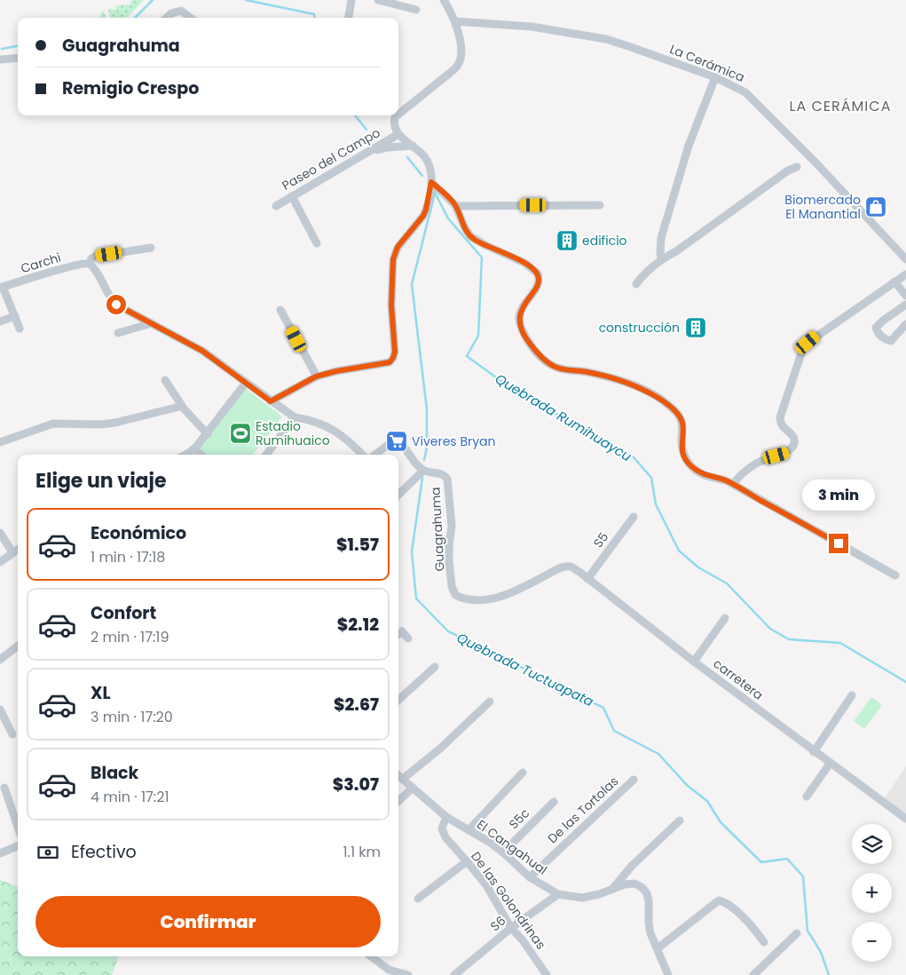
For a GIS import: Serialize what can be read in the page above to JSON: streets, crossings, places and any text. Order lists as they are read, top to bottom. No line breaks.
{"streets":{"street":["La Cerámica","Paseo del Campo","Carchi","Guagrahuma","S5","carretera","De las Tortolas","S5c","El Cangahual","De las Golondrinas","S6"]},"crossings":[["Guagrahuma","carretera"],["S5","carretera"],["De las Tortolas","El Cangahual"],["S5c","El Cangahual"],["El Cangahual","De las Golondrinas"],["El Cangahual","S6"],["De las Golondrinas","S6"]],"districts":["LA CERÁMICA"],"water":["Quebrada Rumihuaycu","Quebrada Tuctuapata"],"places":{"shop":["Biomercado El Manantial"],"building":["edificio","construcción"],"sports":["Estadio Rumihuaico"],"supermarket":["Viveres Bryan"]},"page":{"banner":["Guagrahuma","Remigio Crespo"],"heading":"Elige un viaje","bubble":"3 min","list":[{"name":"Económico","note":"1 min · 17:18","value":"$1.57"},{"name":"Confort","note":"2 min · 17:19","value":"$2.12"},{"name":"XL","note":"3 min · 17:20","value":"$2.67"},{"name":"Black","note":"4 min · 17:21","value":"$3.07"}],"map_buttons":["+","−"],"pay":["Efectivo","1.1 km"],"buttons":"Confirmar"}}
